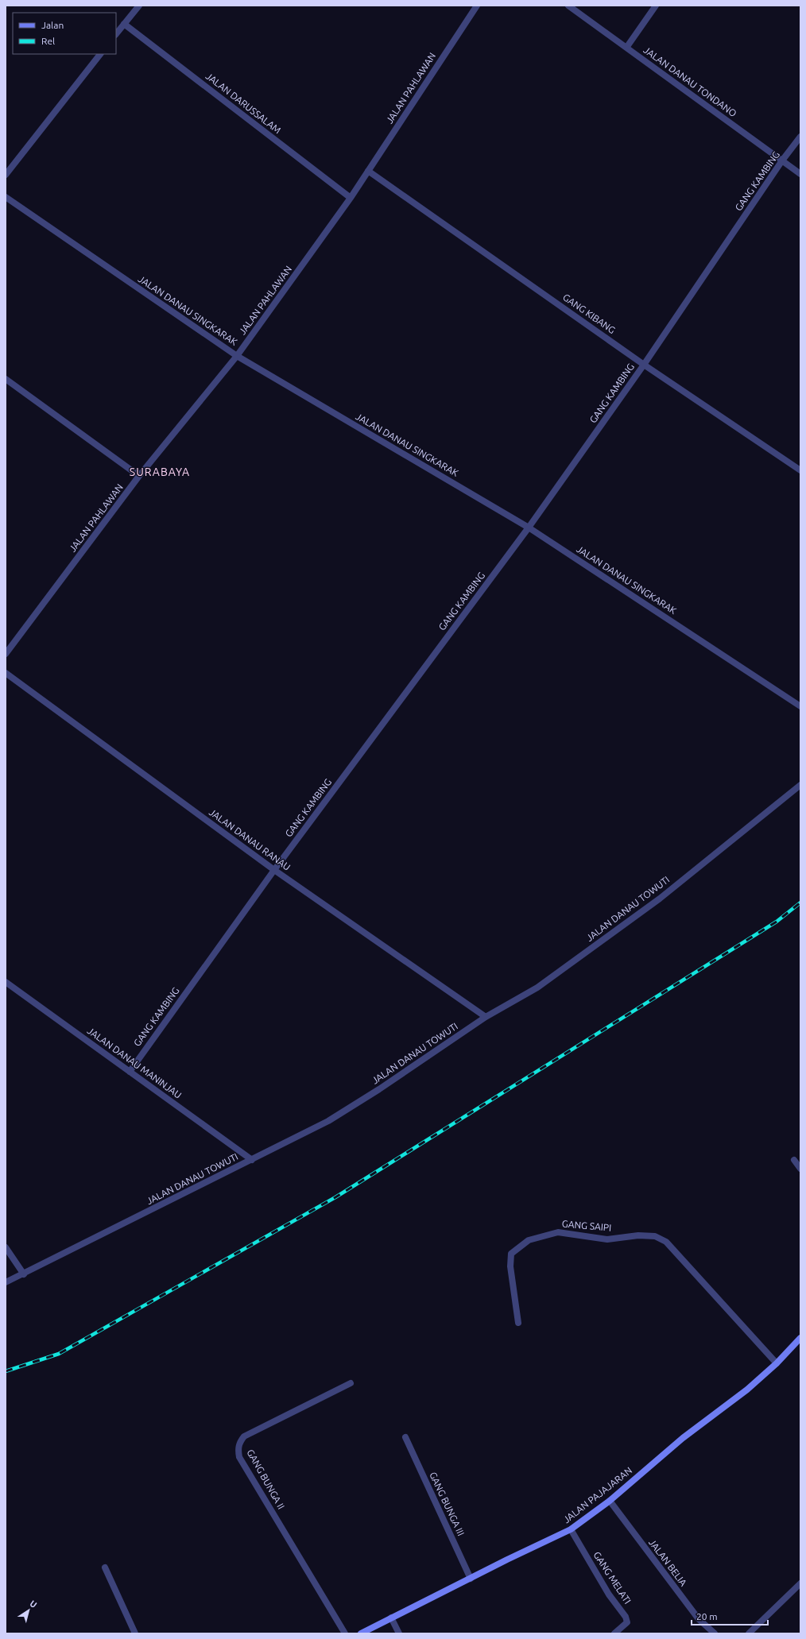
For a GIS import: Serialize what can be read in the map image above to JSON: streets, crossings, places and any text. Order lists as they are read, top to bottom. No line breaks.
{"streets":{"main road":["JALAN PAJAJARAN"],"street":["JALAN DANAU TONDANO","JALAN PAHLAWAN","JALAN DARUSSALAM","GANG KAMBING","JALAN DANAU SINGKARAK","GANG KIBANG","JALAN DANAU RANAU","JALAN DANAU TOWUTI","JALAN DANAU MANINJAU","GANG SAIPI","GANG BUNGA II","GANG BUNGA III","JALAN BELIA","GANG MELATI"]},"crossings":[["JALAN DANAU TONDANO","GANG KAMBING"],["JALAN PAHLAWAN","JALAN DARUSSALAM"],["JALAN PAHLAWAN","JALAN DANAU SINGKARAK"],["JALAN PAHLAWAN","GANG KIBANG"],["GANG KAMBING","JALAN DANAU SINGKARAK"],["GANG KAMBING","GANG KIBANG"],["GANG KAMBING","JALAN DANAU RANAU"],["GANG KAMBING","JALAN DANAU MANINJAU"],["JALAN DANAU RANAU","JALAN DANAU TOWUTI"],["JALAN DANAU TOWUTI","JALAN DANAU MANINJAU"],["GANG SAIPI","JALAN PAJAJARAN"],["JALAN PAJAJARAN","GANG BUNGA III"],["JALAN PAJAJARAN","JALAN BELIA"],["JALAN PAJAJARAN","GANG MELATI"]],"districts":["SURABAYA"],"legend":["Jalan","Rel"],"scale_bar":"20 m","north":"top right"}
